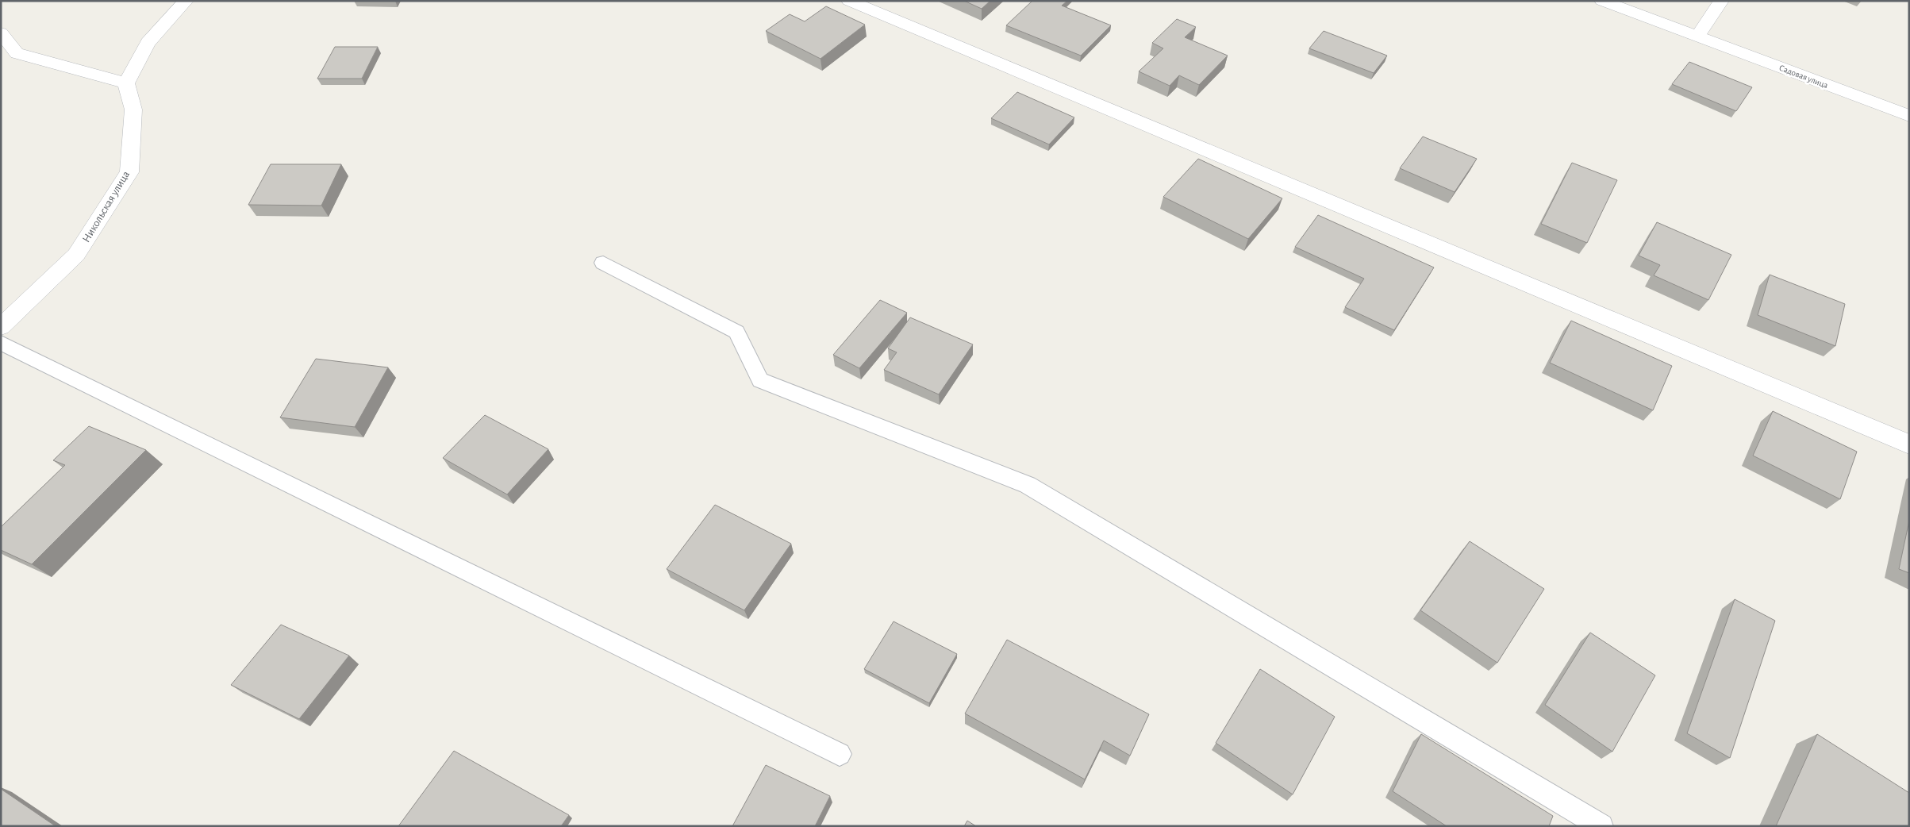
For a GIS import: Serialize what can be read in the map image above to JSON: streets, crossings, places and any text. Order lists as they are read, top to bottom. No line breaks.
{"streets":{"street":["Садовая улица","Никольская улица"]}}
